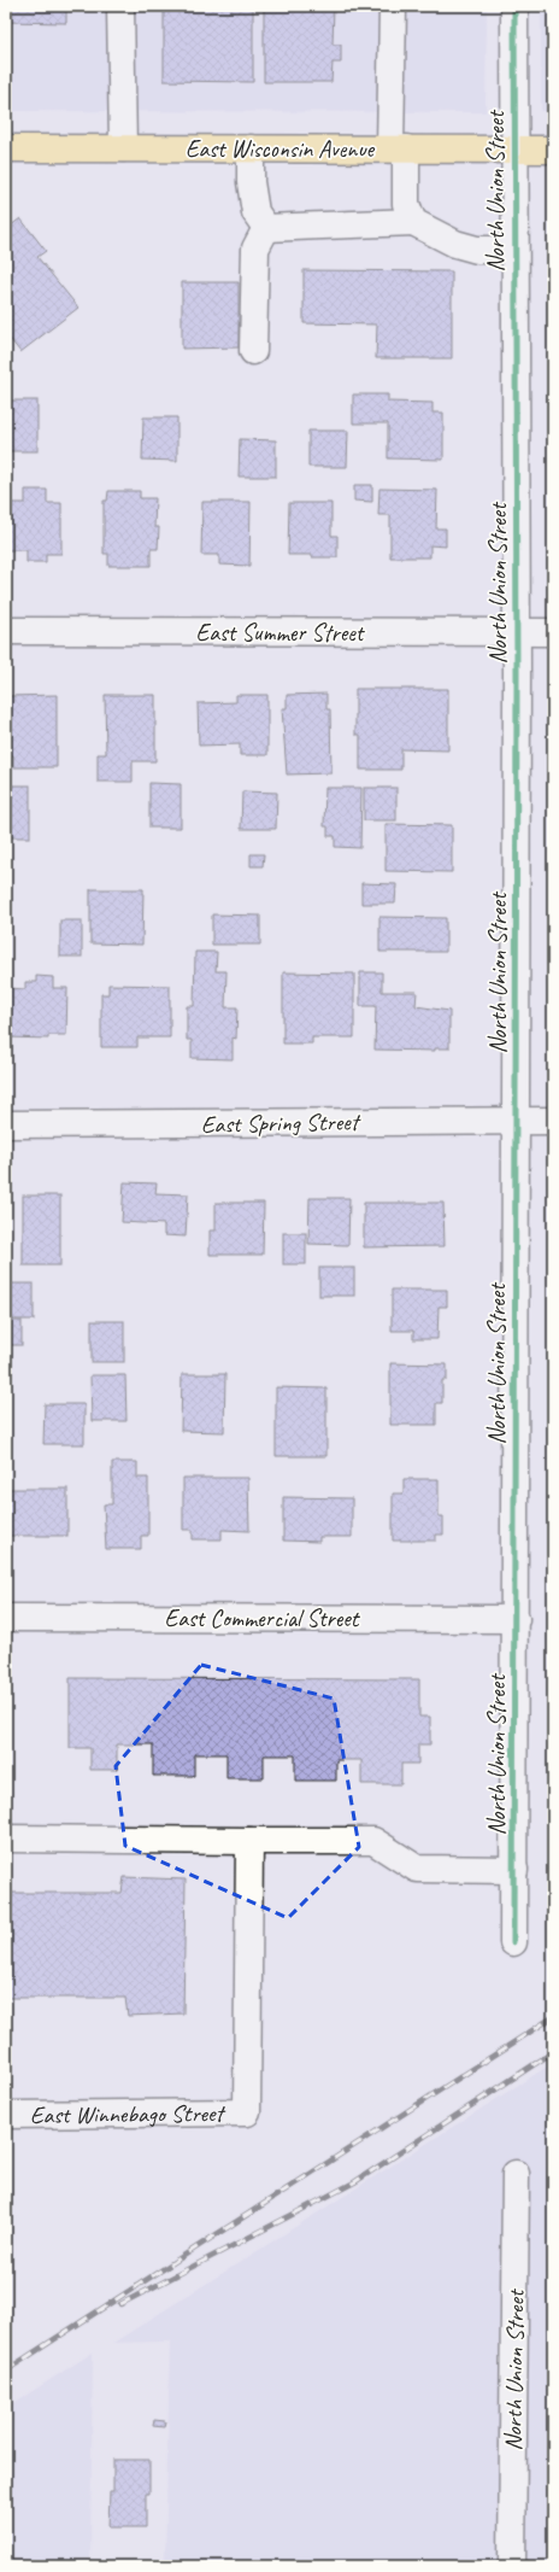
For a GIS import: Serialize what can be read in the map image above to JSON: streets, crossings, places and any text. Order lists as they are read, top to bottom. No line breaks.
{"streets":{"main road":["East Wisconsin Avenue"],"street":["North Union Street","East Summer Street","East Spring Street","East Commercial Street","East Winnebago Street"]},"crossings":[["East Wisconsin Avenue","North Union Street"],["North Union Street","East Summer Street"],["North Union Street","East Spring Street"],["North Union Street","East Commercial Street"]]}
